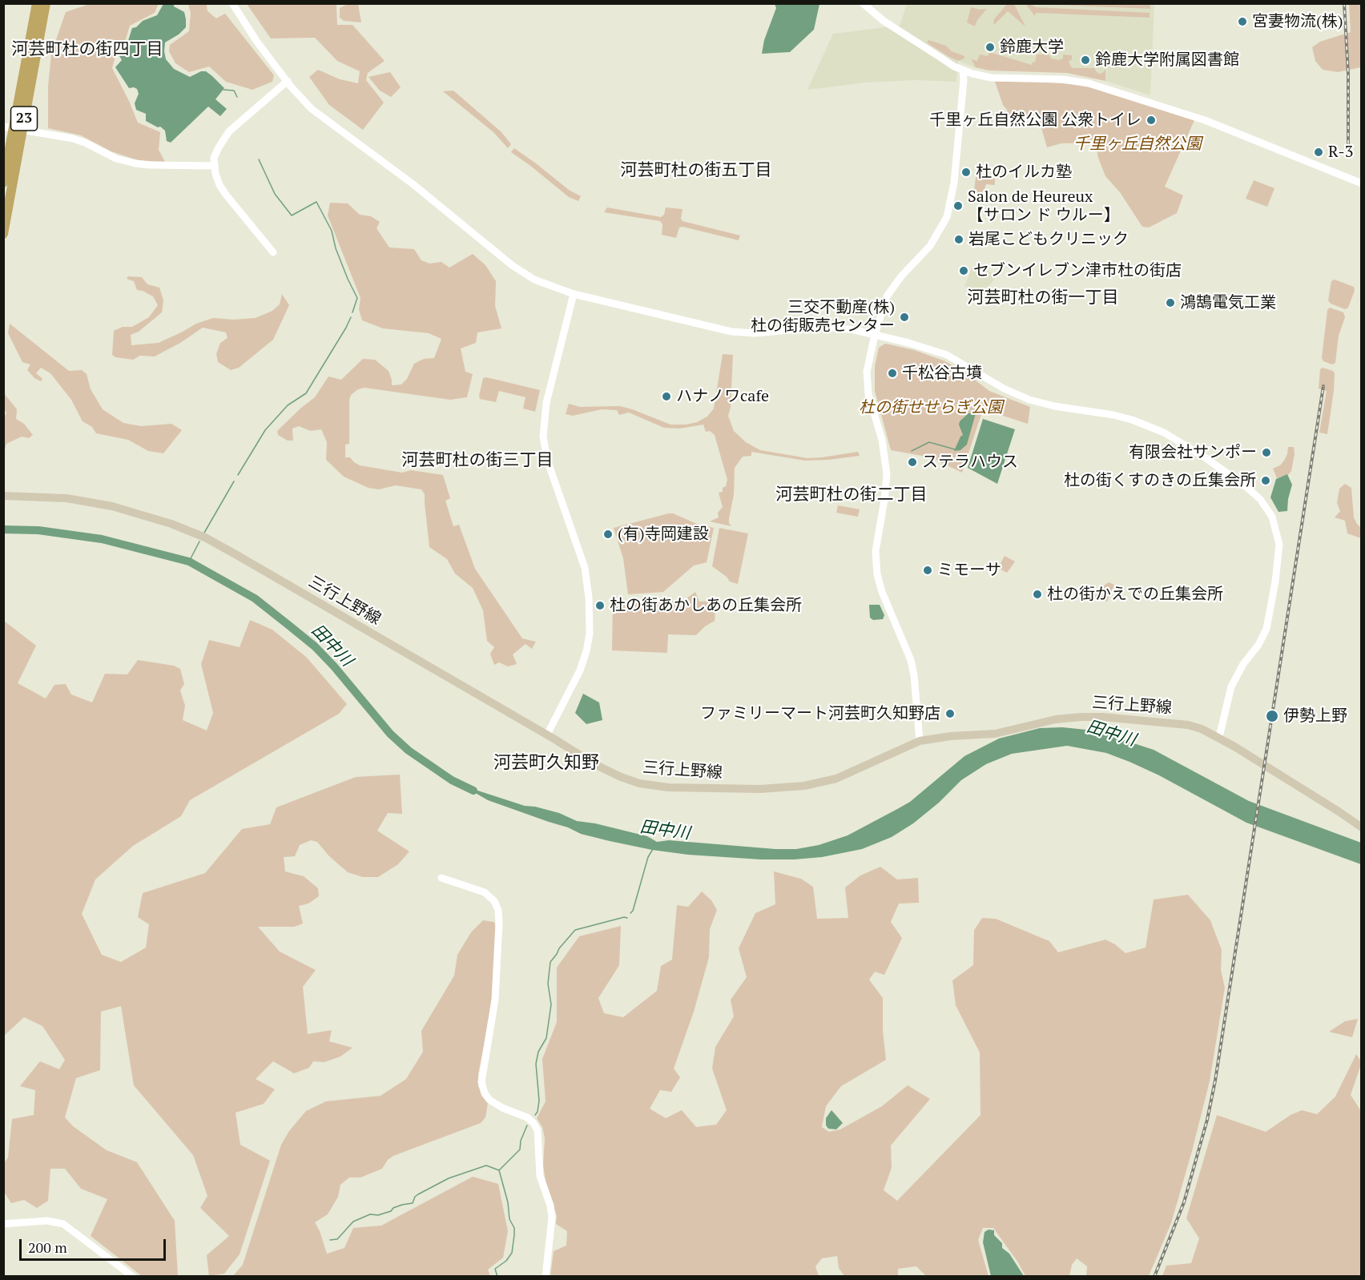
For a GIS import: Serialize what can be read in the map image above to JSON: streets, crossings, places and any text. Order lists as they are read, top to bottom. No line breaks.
{"streets":{"highway":["23"],"main road":["三行上野線"]},"districts":["河芸町杜の街四丁目","河芸町杜の街五丁目","河芸町杜の街一丁目","河芸町杜の街三丁目","河芸町杜の街二丁目","河芸町久知野"],"water":["田中川"],"parks":["千里ヶ丘自然公園","杜の街せせらぎ公園"],"places":["宮妻物流(株)","鈴鹿大学","鈴鹿大学附属図書館","千里ヶ丘自然公園 公衆トイレ","R-3","杜のイルカ塾","Salon de Heureux 【サロン ド ウルー】","岩尾こどもクリニック","セブンイレブン津市杜の街店","鴻鵠電気工業","三交不動産(株) 杜の街販売センター","千松谷古墳","ハナノワcafe","有限会社サンポー","ステラハウス","杜の街くすのきの丘集会所","(有)寺岡建設","ミモーサ","杜の街かえでの丘集会所","杜の街あかしあの丘集会所","ファミリーマート河芸町久知野店","伊勢上野"],"scale_bar":"200 m"}
